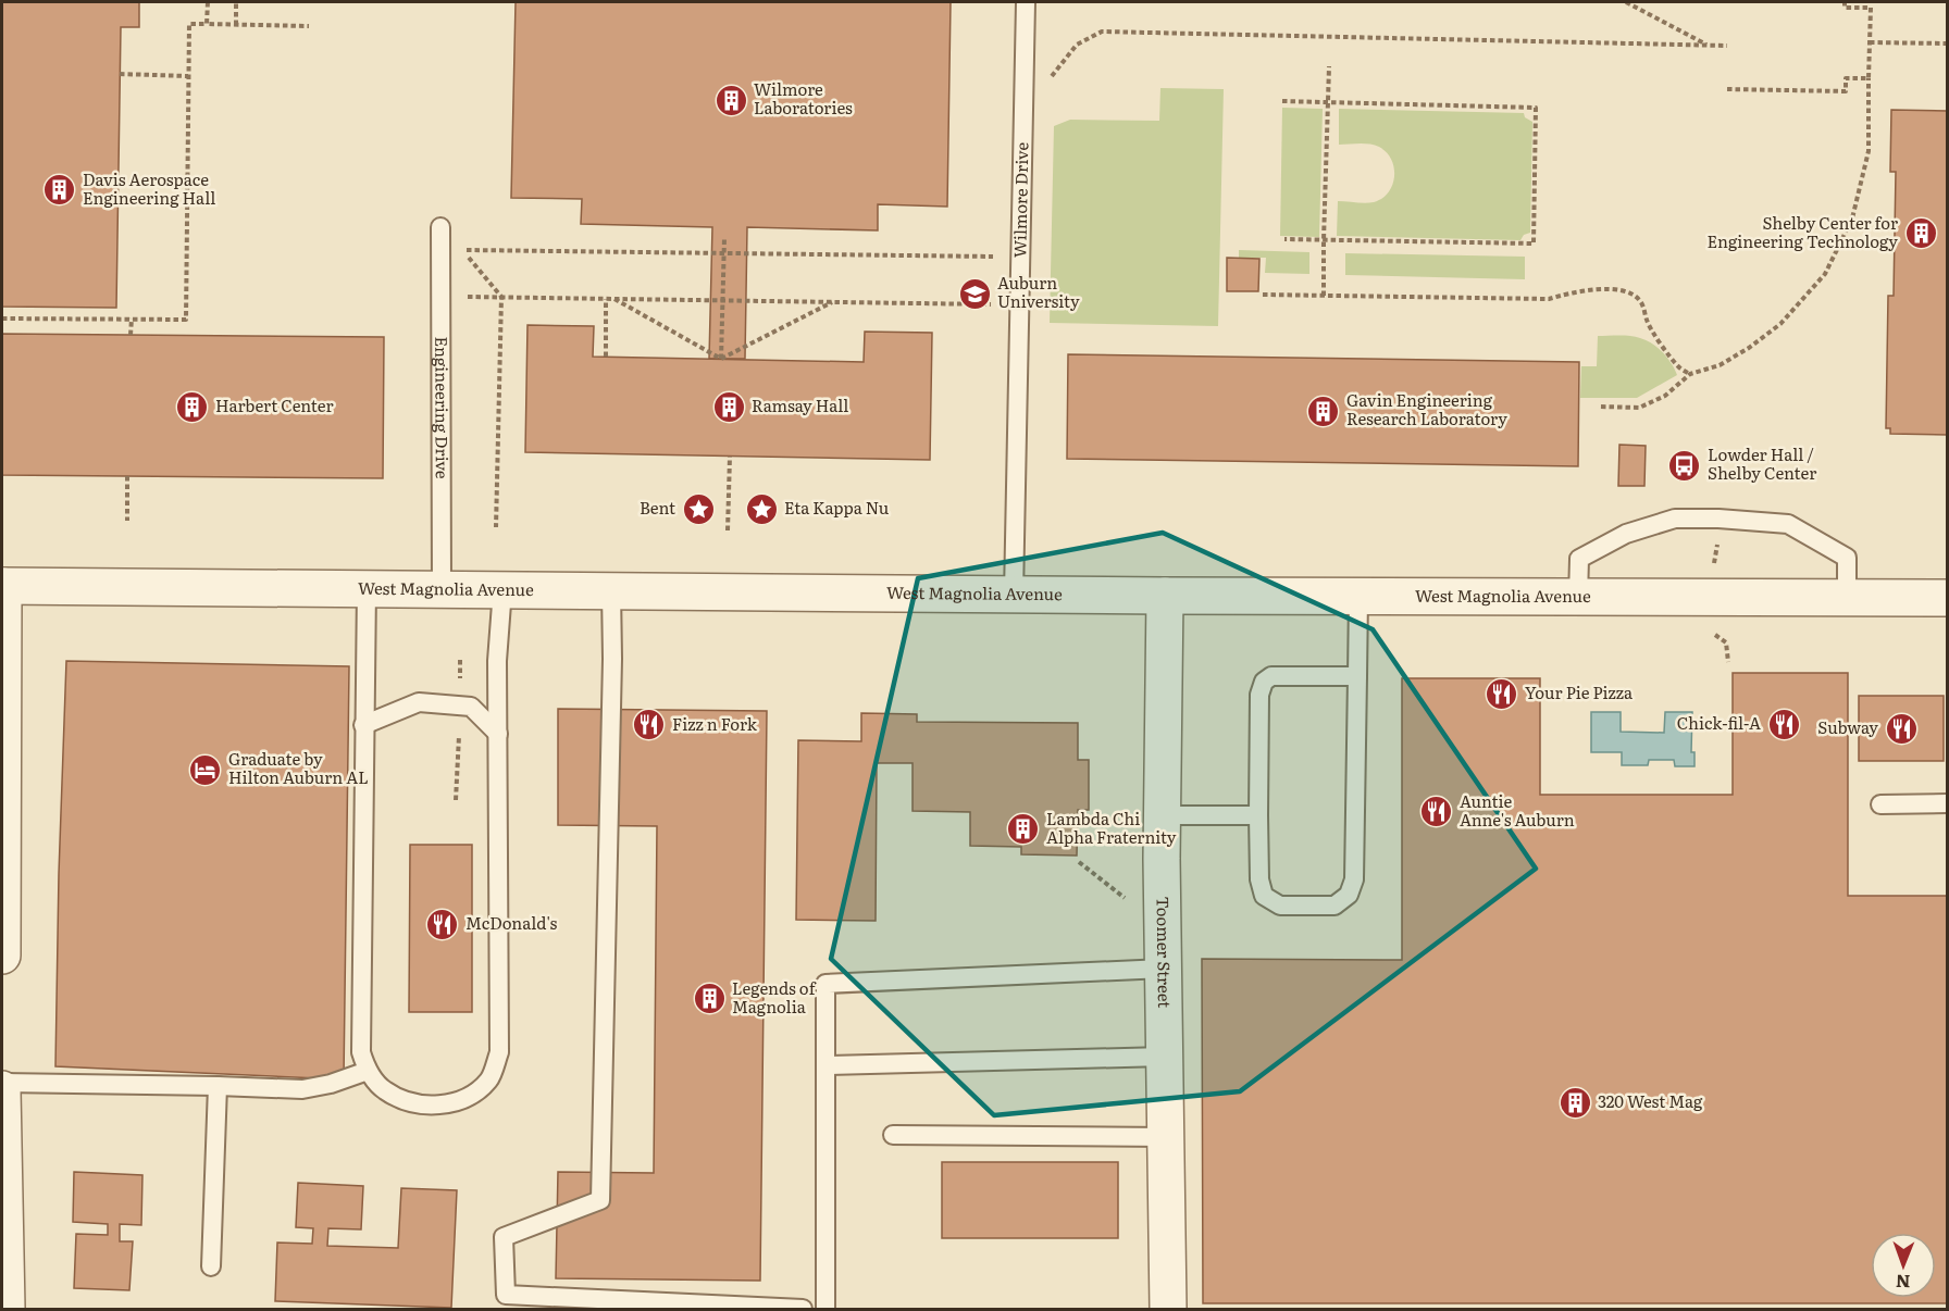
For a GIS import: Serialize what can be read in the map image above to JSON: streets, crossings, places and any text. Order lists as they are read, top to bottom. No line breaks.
{"streets":{"street":["West Magnolia Avenue","Toomer Street"],"lane":["Wilmore Drive","Engineering Drive"]},"crossings":[["Wilmore Drive","West Magnolia Avenue"],["Engineering Drive","West Magnolia Avenue"],["West Magnolia Avenue","Toomer Street"]],"places":{"building":["Wilmore Laboratories","Davis Aerospace Engineering Hall","Shelby Center for Engineering Technology","Harbert Center","Ramsay Hall","Gavin Engineering Research Laboratory","Lambda Chi Alpha Fraternity","Legends of Magnolia","320 West Mag"],"school or university":["Auburn University"],"bus stop":["Lowder Hall / Shelby Center"],"place":["Bent","Eta Kappa Nu"],"restaurant":["Your Pie Pizza","Chick-fil-A","Fizz n Fork","Subway","Auntie Anne's Auburn","McDonald's"],"hotel":["Graduate by Hilton Auburn AL"]},"north":"bottom"}
